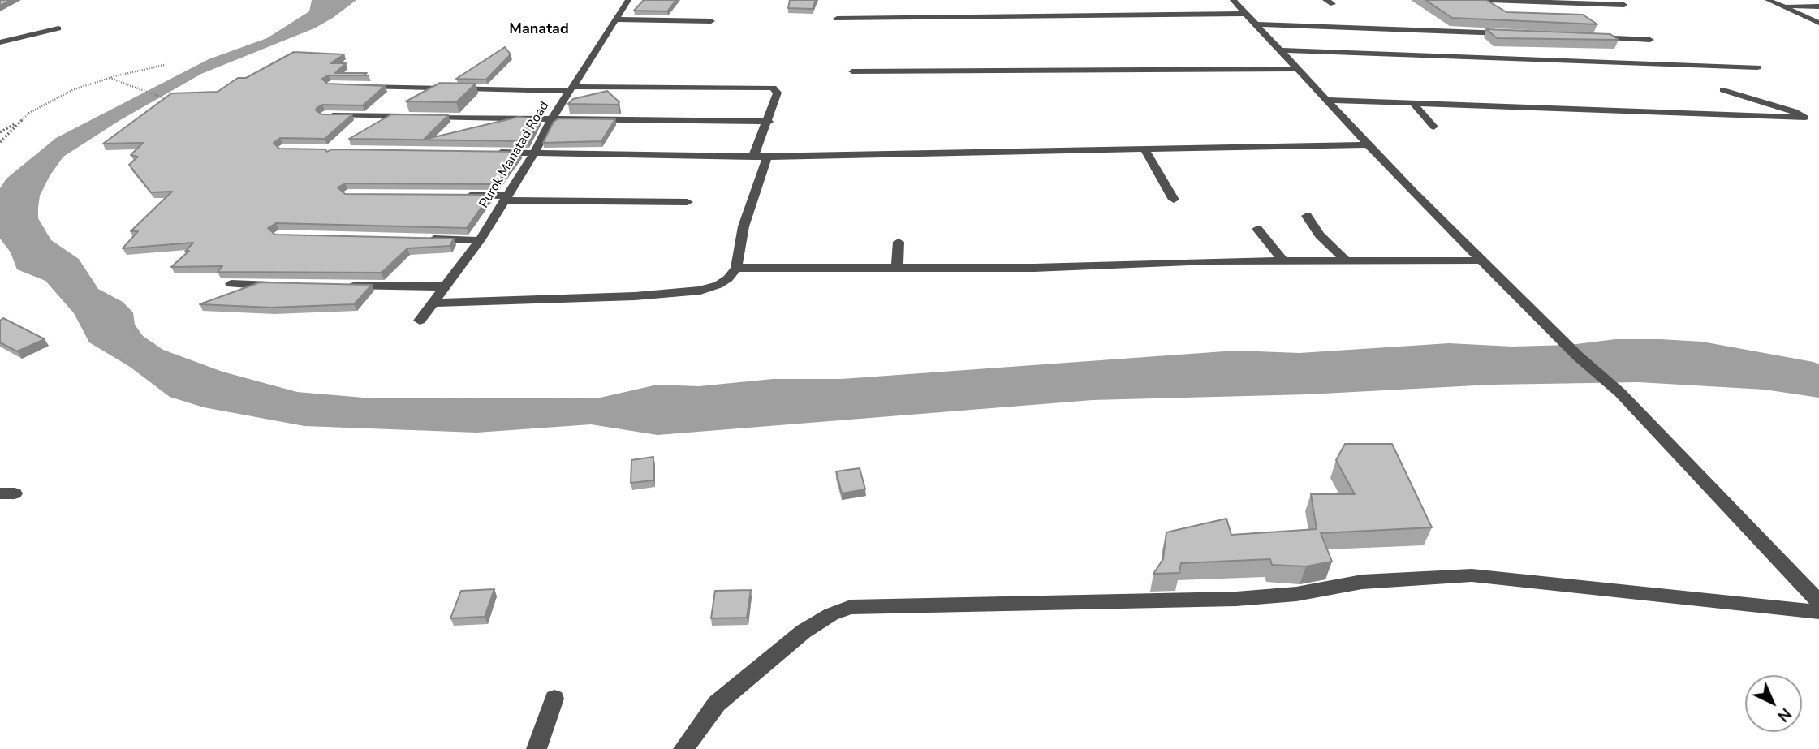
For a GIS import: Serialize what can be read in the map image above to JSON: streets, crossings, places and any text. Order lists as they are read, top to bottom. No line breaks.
{"streets":{"street":["Purok Manatad Road"]},"districts":["Manatad"],"north":"bottom right"}
